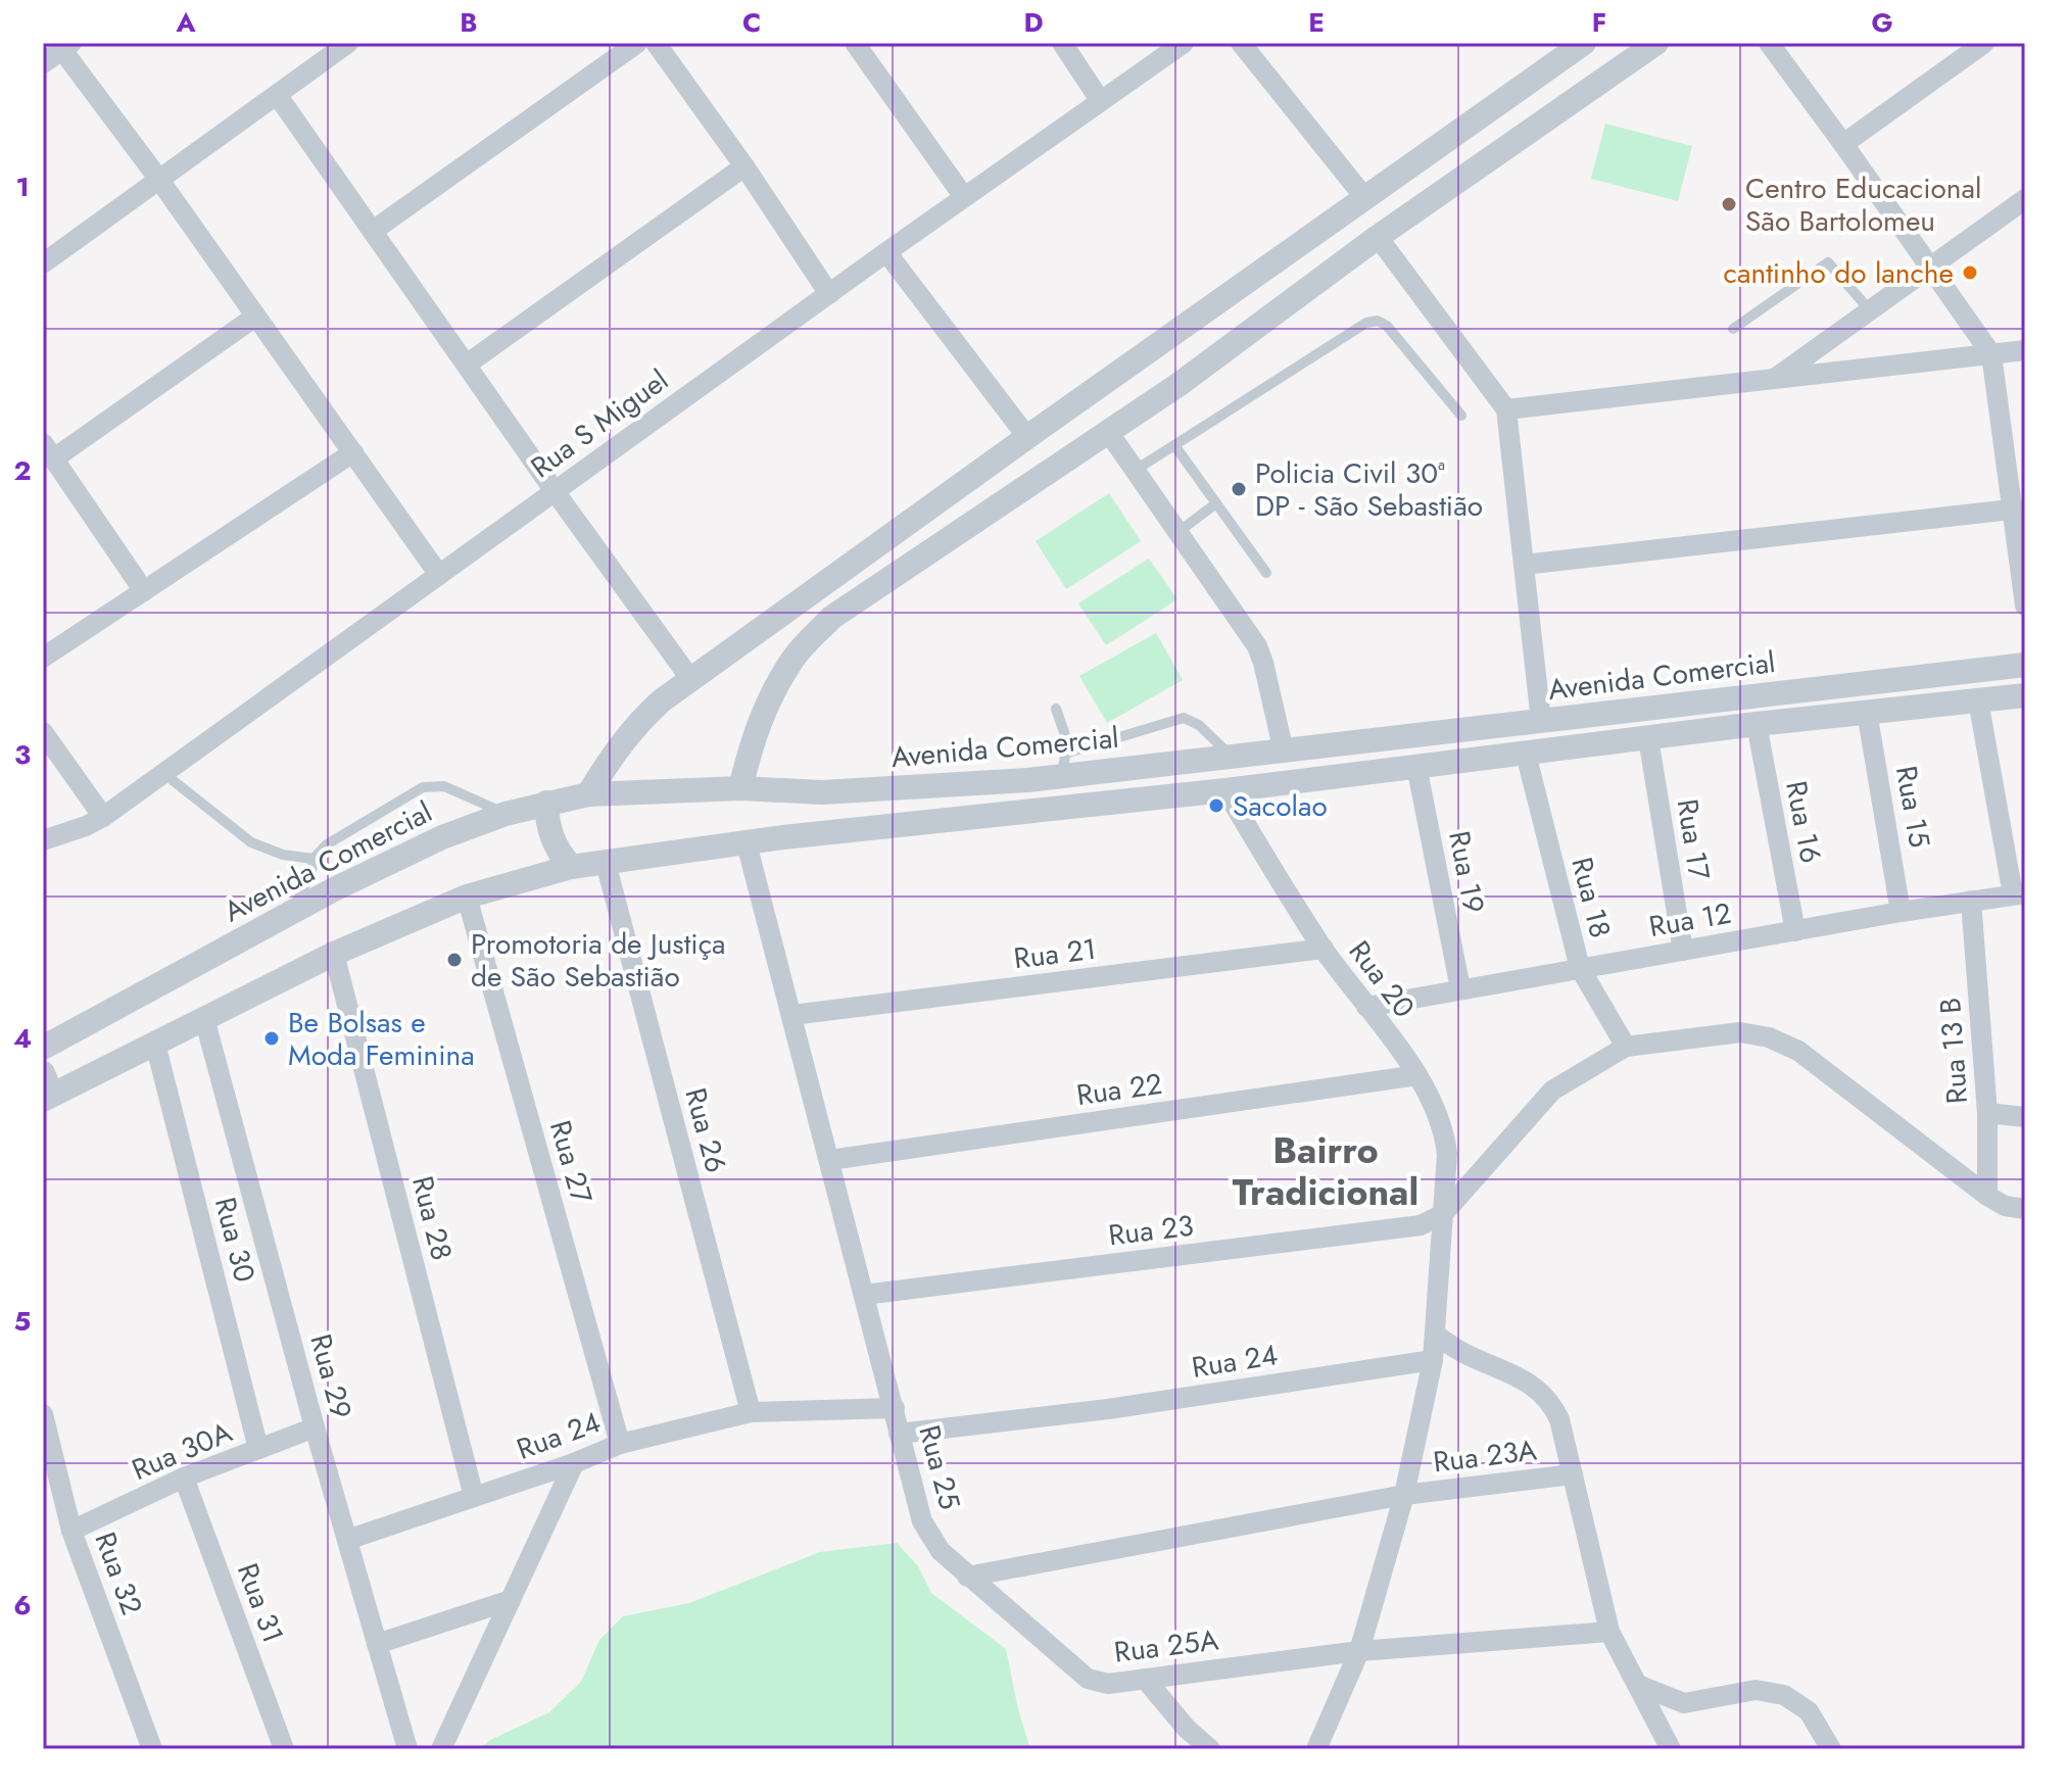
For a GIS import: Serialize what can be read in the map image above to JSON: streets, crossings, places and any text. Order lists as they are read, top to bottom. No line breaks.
{"streets":{"street":["Rua S Miguel","Avenida Comercial","Rua 15","Rua 16","Rua 17","Rua 19","Rua 18","Rua 12","Rua 21","Rua 20","Rua 13 B","Rua 22","Rua 26","Rua 27","Rua 28","Rua 23","Rua 30","Rua 24","Rua 29","Rua 30A","Rua 23A","Rua 25","Rua 32","Rua 31","Rua 25A"]},"crossings":[["Avenida Comercial","Rua 15"],["Avenida Comercial","Rua 16"],["Avenida Comercial","Rua 17"],["Avenida Comercial","Rua 19"],["Avenida Comercial","Rua 18"],["Avenida Comercial","Rua 20"],["Avenida Comercial","Rua 26"],["Avenida Comercial","Rua 27"],["Avenida Comercial","Rua 28"],["Avenida Comercial","Rua 30"],["Avenida Comercial","Rua 29"],["Avenida Comercial","Rua 25"],["Rua 15","Rua 12"],["Rua 16","Rua 12"],["Rua 17","Rua 12"],["Rua 19","Rua 12"],["Rua 18","Rua 12"],["Rua 12","Rua 20"],["Rua 12","Rua 13 B"],["Rua 21","Rua 20"],["Rua 21","Rua 25"],["Rua 20","Rua 22"],["Rua 20","Rua 23"],["Rua 22","Rua 25"],["Rua 26","Rua 24"],["Rua 27","Rua 24"],["Rua 28","Rua 24"],["Rua 23","Rua 25"],["Rua 30","Rua 30A"],["Rua 24","Rua 29"],["Rua 24","Rua 25"],["Rua 29","Rua 30A"],["Rua 30A","Rua 32"],["Rua 30A","Rua 31"],["Rua 25","Rua 25A"]],"districts":["Bairro Tradicional"],"places":["Centro Educacional São Bartolomeu","cantinho do lanche","Policia Civil 30ª DP - São Sebastião","Sacolao","Promotoria de Justiça de São Sebastião","Be Bolsas e Moda Feminina"],"grid":{"columns":["A","B","C","D","E","F","G"],"rows":["1","2","3","4","5","6"]}}
